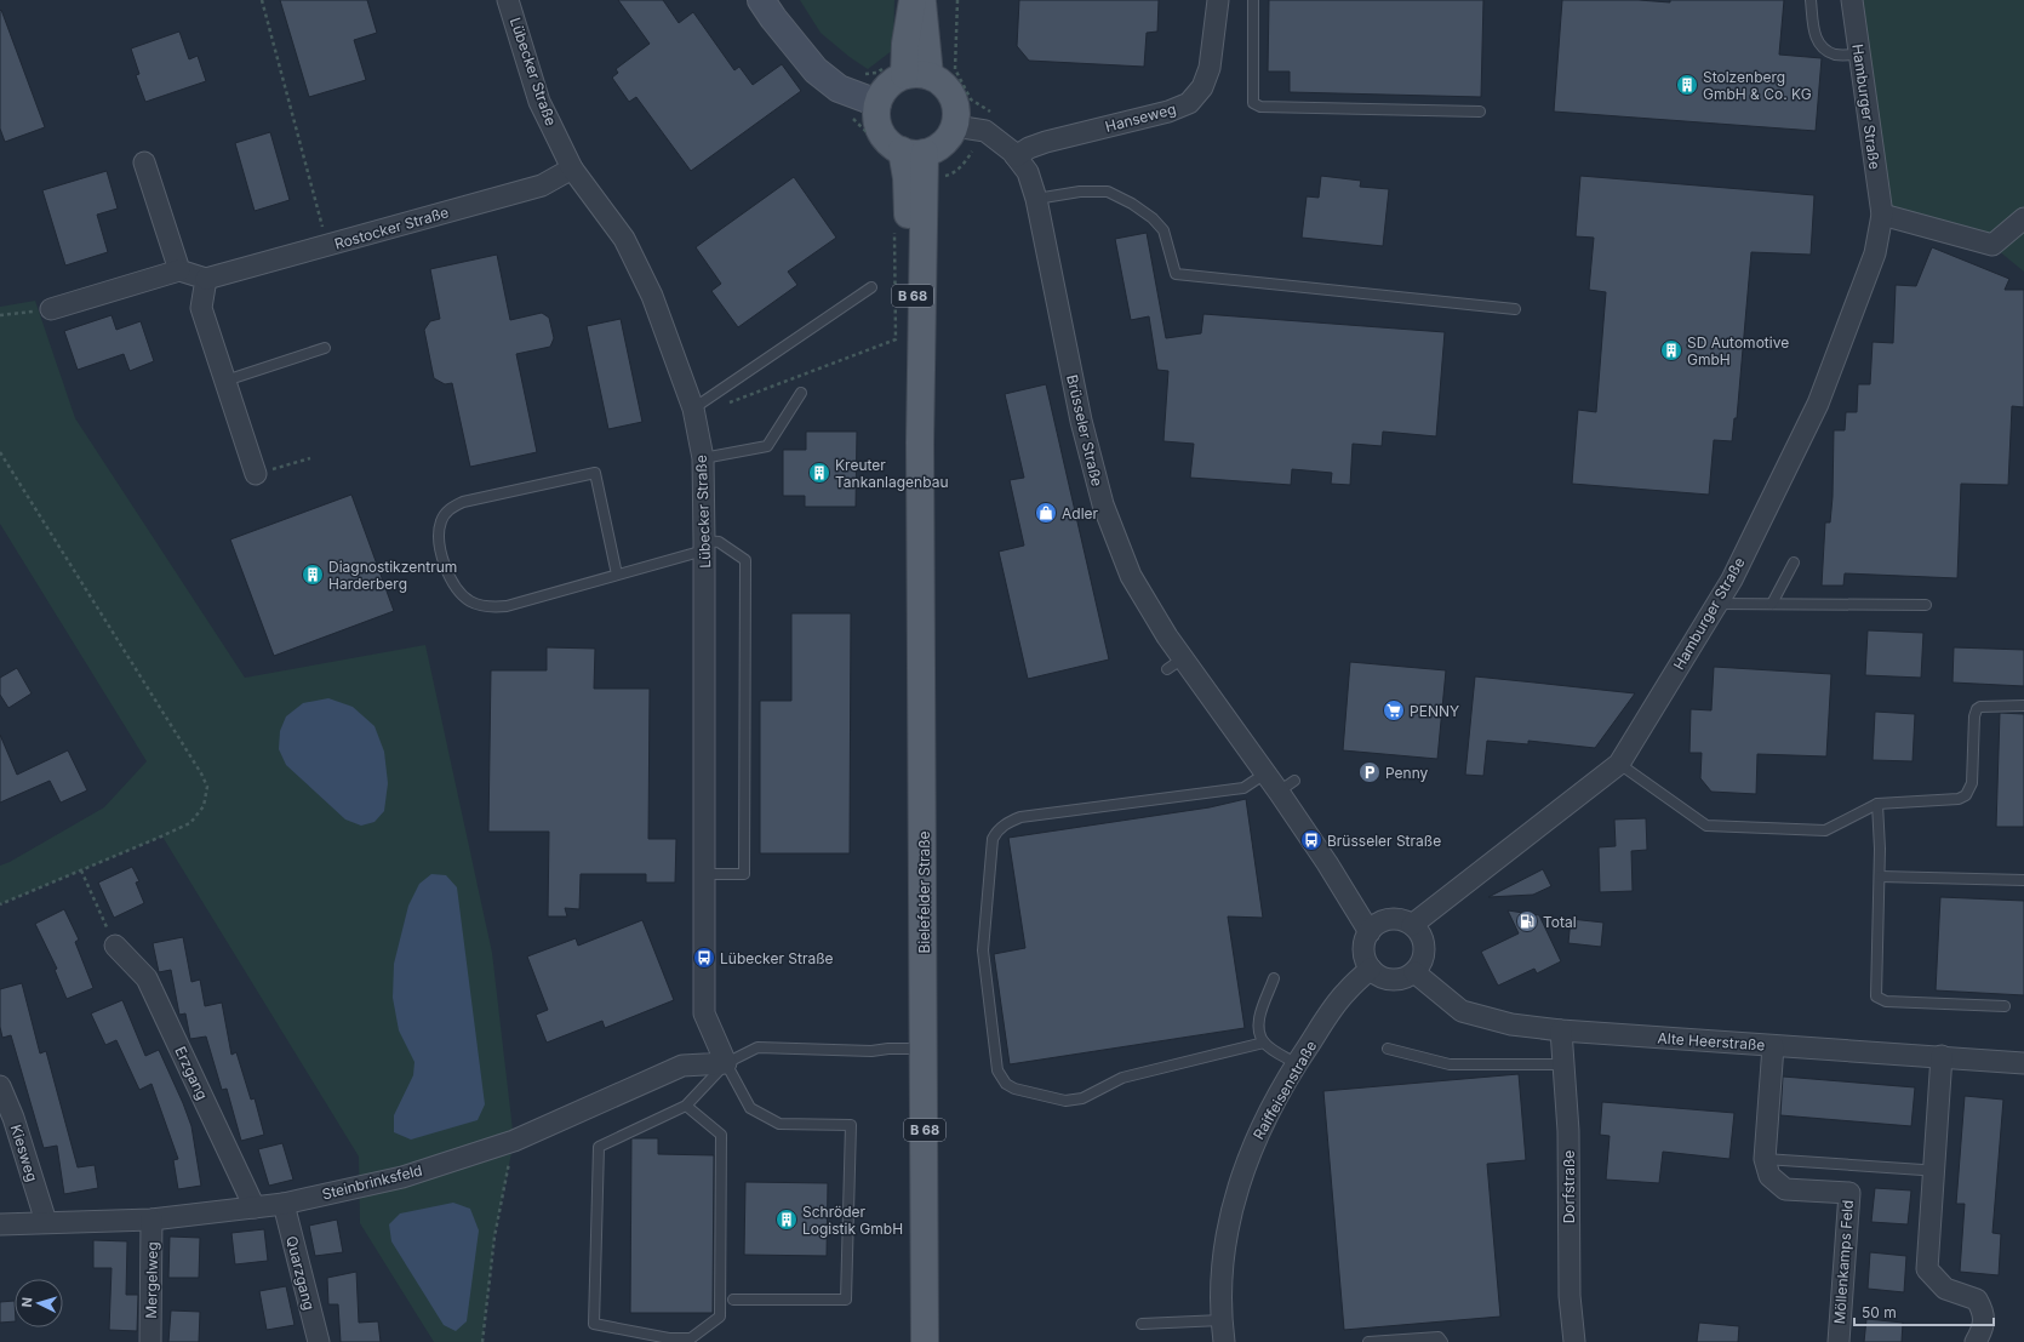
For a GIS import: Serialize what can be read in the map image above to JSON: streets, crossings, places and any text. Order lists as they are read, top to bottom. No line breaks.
{"streets":{"main road":["B 68","Bielefelder Straße"],"street":["Lübecker Straße","Hamburger Straße","Hanseweg","Rostocker Straße","Brüsseler Straße","Alte Heerstraße","Erzgang","Raiffeisenstraße","Kiesweg","Steinbrinksfeld","Dorfstraße","Möllenkamps Feld","Quarzgang","Mergelweg"]},"crossings":[["Lübecker Straße","Rostocker Straße"],["Lübecker Straße","Steinbrinksfeld"],["Hamburger Straße","Brüsseler Straße"],["Hamburger Straße","Alte Heerstraße"],["Hamburger Straße","Raiffeisenstraße"],["Hanseweg","Brüsseler Straße"],["Brüsseler Straße","Bielefelder Straße"],["Brüsseler Straße","Alte Heerstraße"],["Brüsseler Straße","Raiffeisenstraße"],["Alte Heerstraße","Raiffeisenstraße"],["Alte Heerstraße","Dorfstraße"],["Alte Heerstraße","Möllenkamps Feld"],["Erzgang","Steinbrinksfeld"],["Kiesweg","Steinbrinksfeld"],["Steinbrinksfeld","Quarzgang"],["Steinbrinksfeld","Mergelweg"]],"places":{"building":["Stolzenberg GmbH & Co. KG","SD Automotive GmbH","Kreuter Tankanlagenbau","Diagnostikzentrum Harderberg","Schröder Logistik GmbH"],"shop":["Adler"],"supermarket":["PENNY"],"parking":["Penny"],"bus stop":["Brüsseler Straße","Lübecker Straße"],"fuel station":["Total"]},"scale_bar":"50 m","north":"left"}
